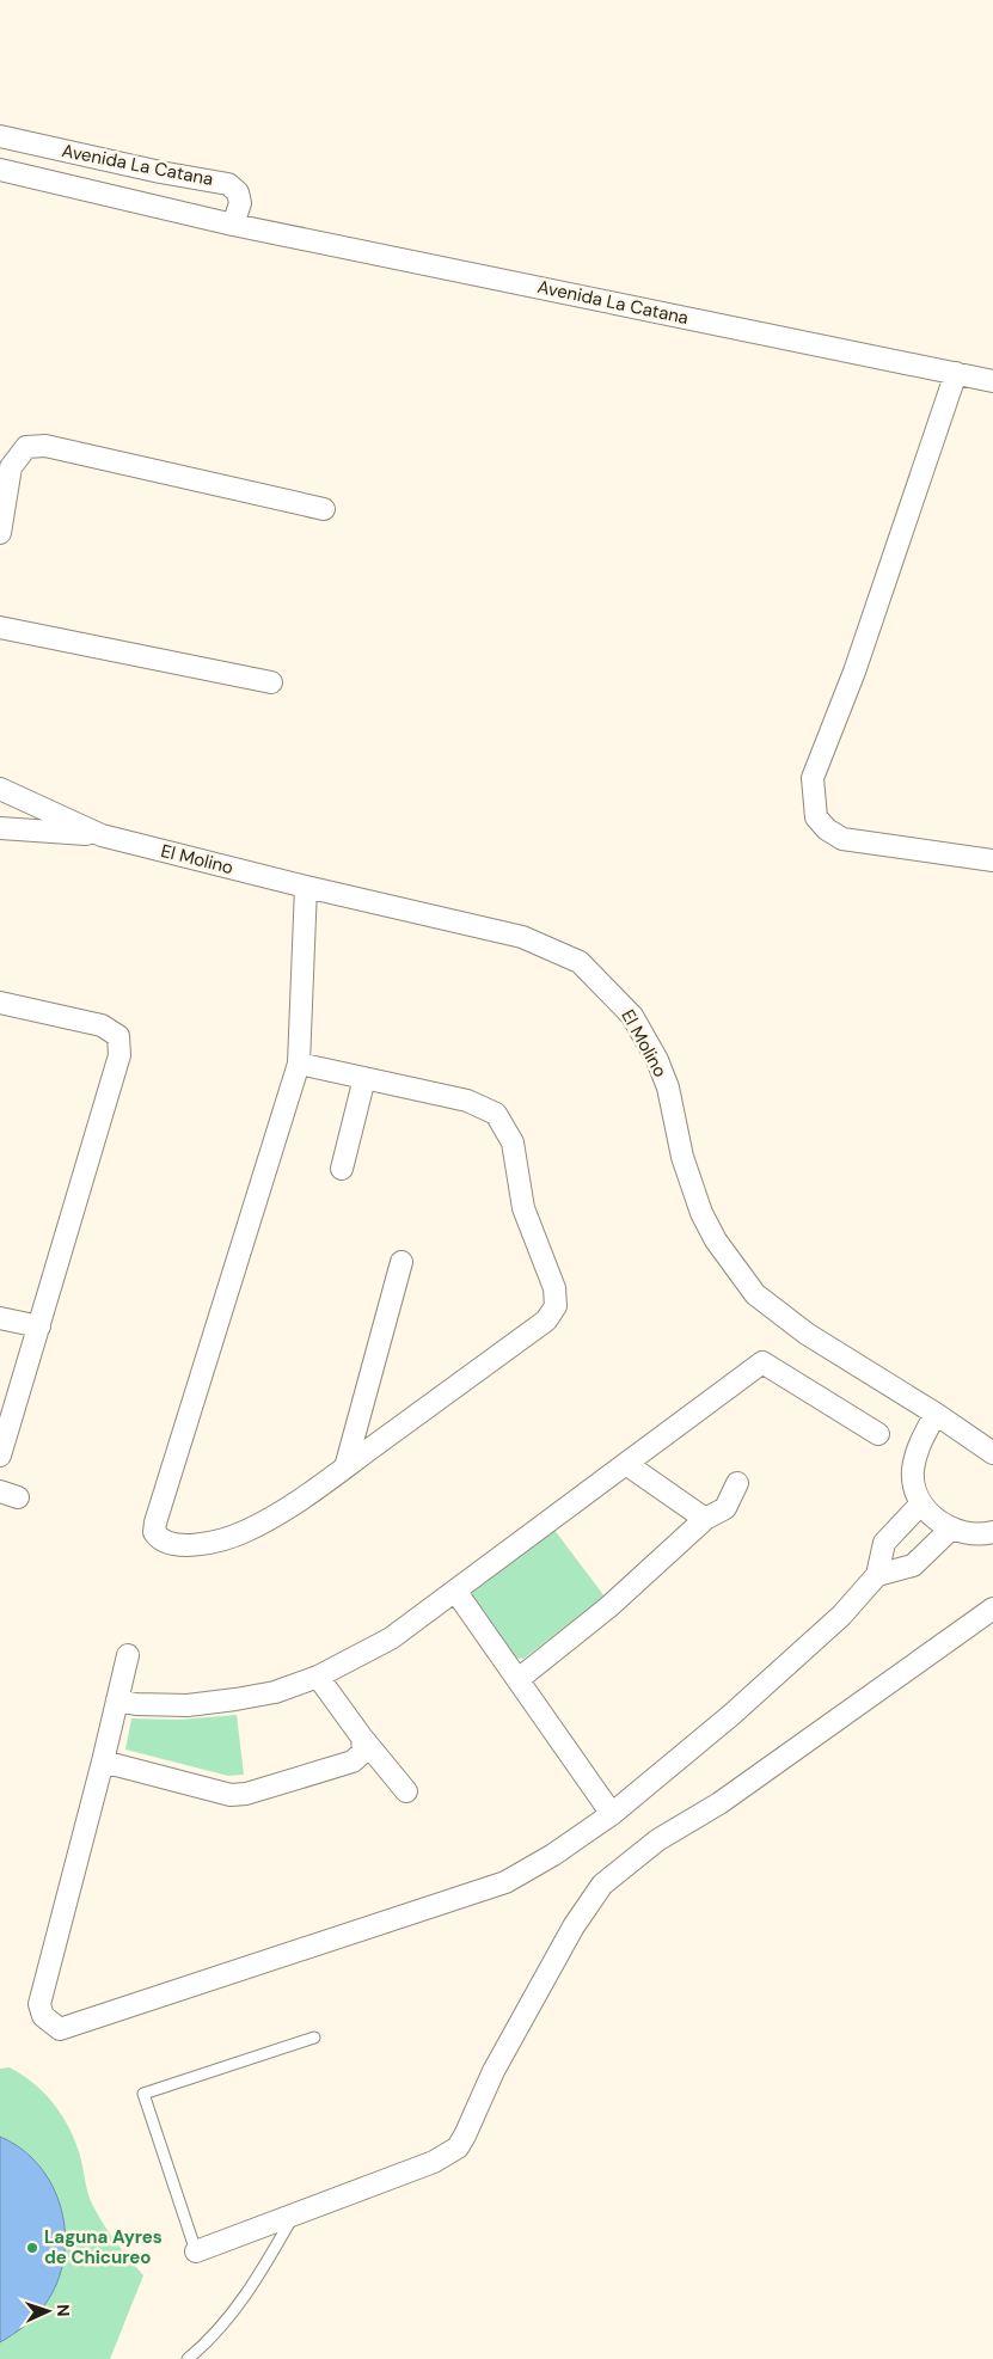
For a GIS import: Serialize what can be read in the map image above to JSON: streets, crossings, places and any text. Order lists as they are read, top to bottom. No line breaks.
{"streets":{"street":["Avenida La Catana","El Molino"]},"places":["Laguna Ayres de Chicureo"],"north":"right"}
